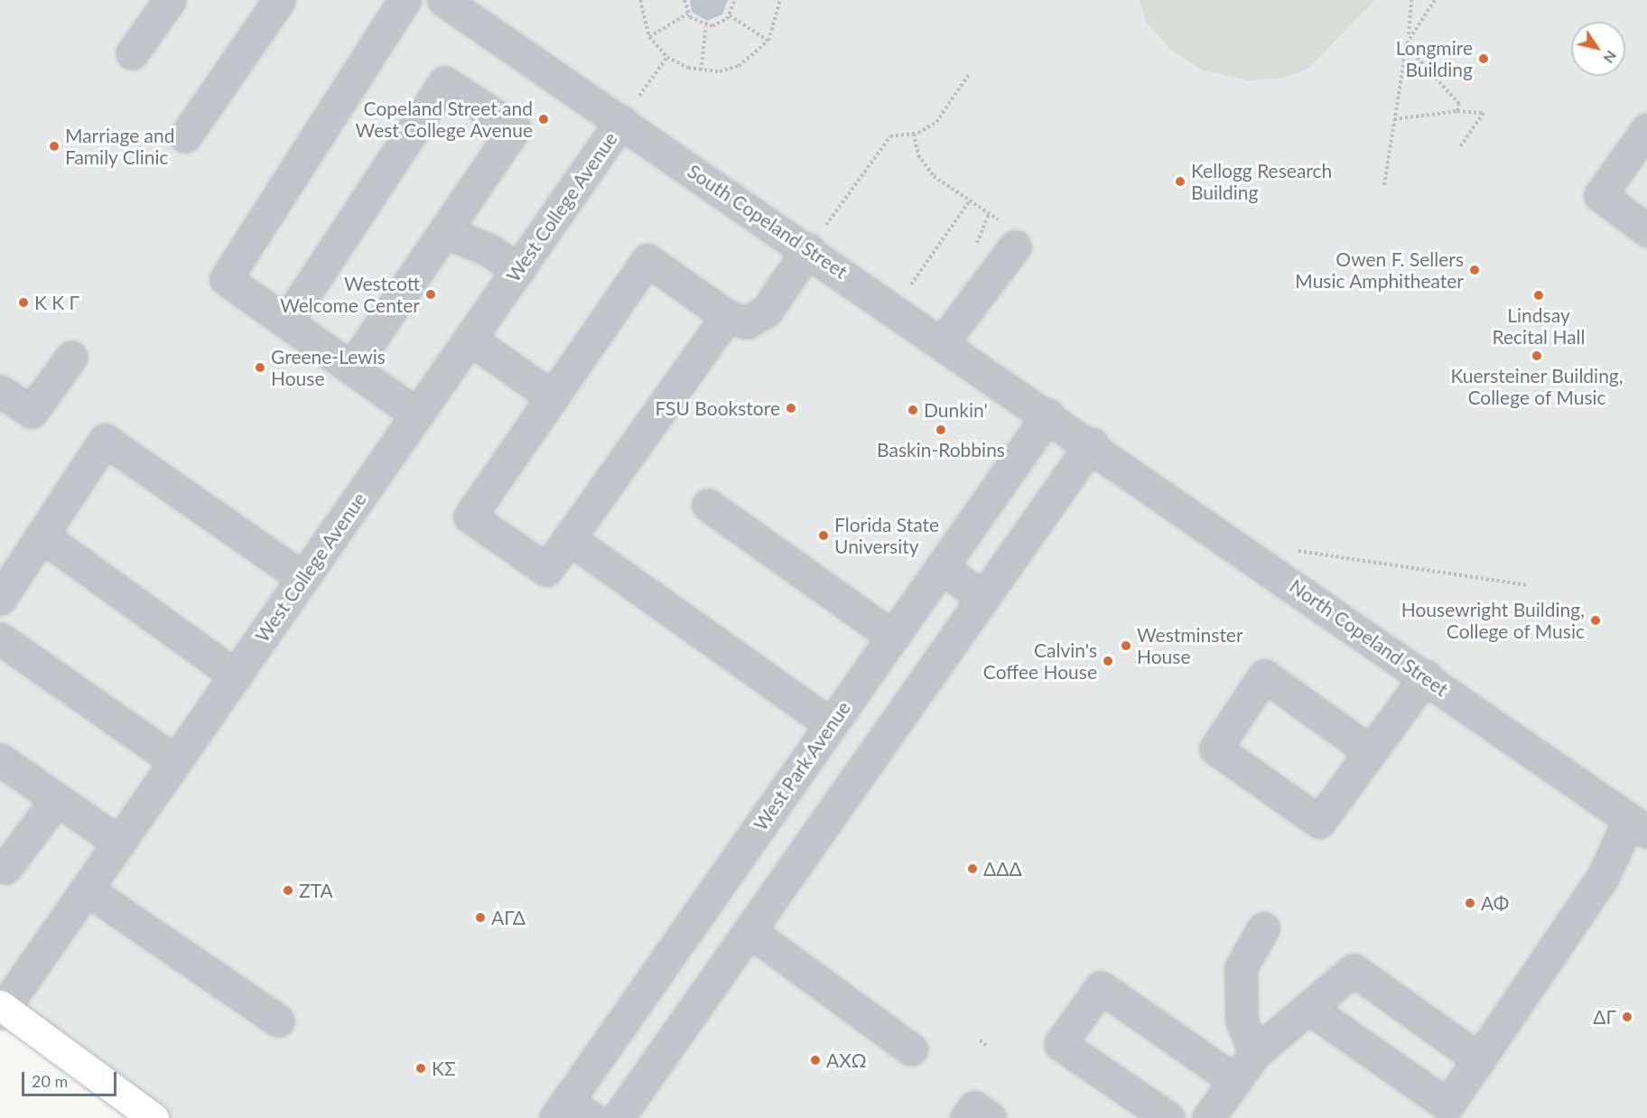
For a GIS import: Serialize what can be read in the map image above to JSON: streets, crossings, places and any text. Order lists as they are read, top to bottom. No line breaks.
{"streets":{"street":["West College Avenue","South Copeland Street","North Copeland Street","West Park Avenue"]},"crossings":[["West College Avenue","South Copeland Street"],["South Copeland Street","North Copeland Street"],["South Copeland Street","West Park Avenue"]],"places":["Longmire Building","Copeland Street and West College Avenue","Marriage and Family Clinic","Kellogg Research Building","Owen F. Sellers Music Amphitheater","Westcott Welcome Center","Lindsay Recital Hall","Κ Κ Γ","Kuersteiner Building, College of Music","Greene-Lewis House","FSU Bookstore","Dunkin'","Baskin-Robbins","Florida State University","Housewright Building, College of Music","Westminster House","Calvin's Coffee House","ΔΔΔ","ΖΤΑ","ΑΦ","ΑΓΔ","ΔΓ","ΑΧΩ","ΚΣ"],"scale_bar":"20 m","north":"bottom right"}
